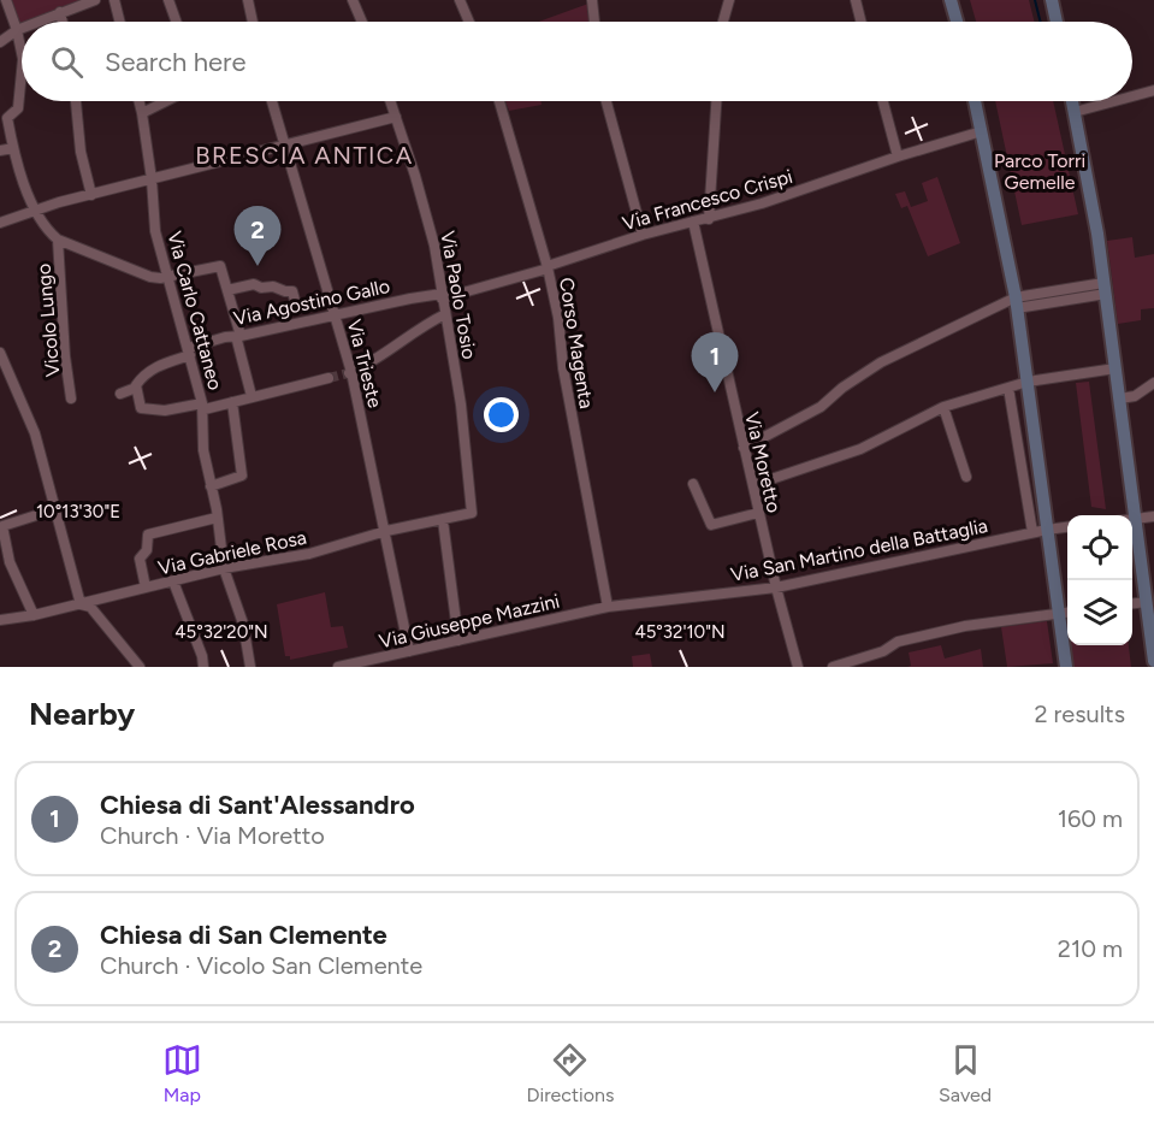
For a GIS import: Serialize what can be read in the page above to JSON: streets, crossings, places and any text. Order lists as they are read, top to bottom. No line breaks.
{"streets":{"street":["Via Francesco Crispi","Via Paolo Tosio","Via Agostino Gallo","Via Carlo Cattaneo","Vicolo Lungo","Corso Magenta","Via Trieste","Via Moretto","Via San Martino della Battaglia","Via Gabriele Rosa","Via Giuseppe Mazzini"]},"crossings":[["Via Francesco Crispi","Via Paolo Tosio"],["Via Francesco Crispi","Via Agostino Gallo"],["Via Francesco Crispi","Corso Magenta"],["Via Francesco Crispi","Via Moretto"],["Via Paolo Tosio","Via Agostino Gallo"],["Via Paolo Tosio","Via Gabriele Rosa"],["Via Agostino Gallo","Via Carlo Cattaneo"],["Via Agostino Gallo","Via Trieste"],["Via Carlo Cattaneo","Via Gabriele Rosa"],["Corso Magenta","Via San Martino della Battaglia"],["Corso Magenta","Via Giuseppe Mazzini"],["Via Trieste","Via Gabriele Rosa"],["Via Trieste","Via Giuseppe Mazzini"],["Via Moretto","Via San Martino della Battaglia"],["Via San Martino della Battaglia","Via Giuseppe Mazzini"]],"districts":["BRESCIA ANTICA"],"parks":["Parco Torri Gemelle"],"page":{"search":"Search here","pins":["2","1"],"heading":["Nearby","2 results"],"list":[{"mark":"1","name":"Chiesa di Sant'Alessandro","note":"Church · Via Moretto","value":"160 m"},{"mark":"2","name":"Chiesa di San Clemente","note":"Church · Vicolo San Clemente","value":"210 m"}],"nav":["Map","Directions","Saved"]},"coordinates":["10°13'30\"E","45°32'20\"N","45°32'10\"N"]}
